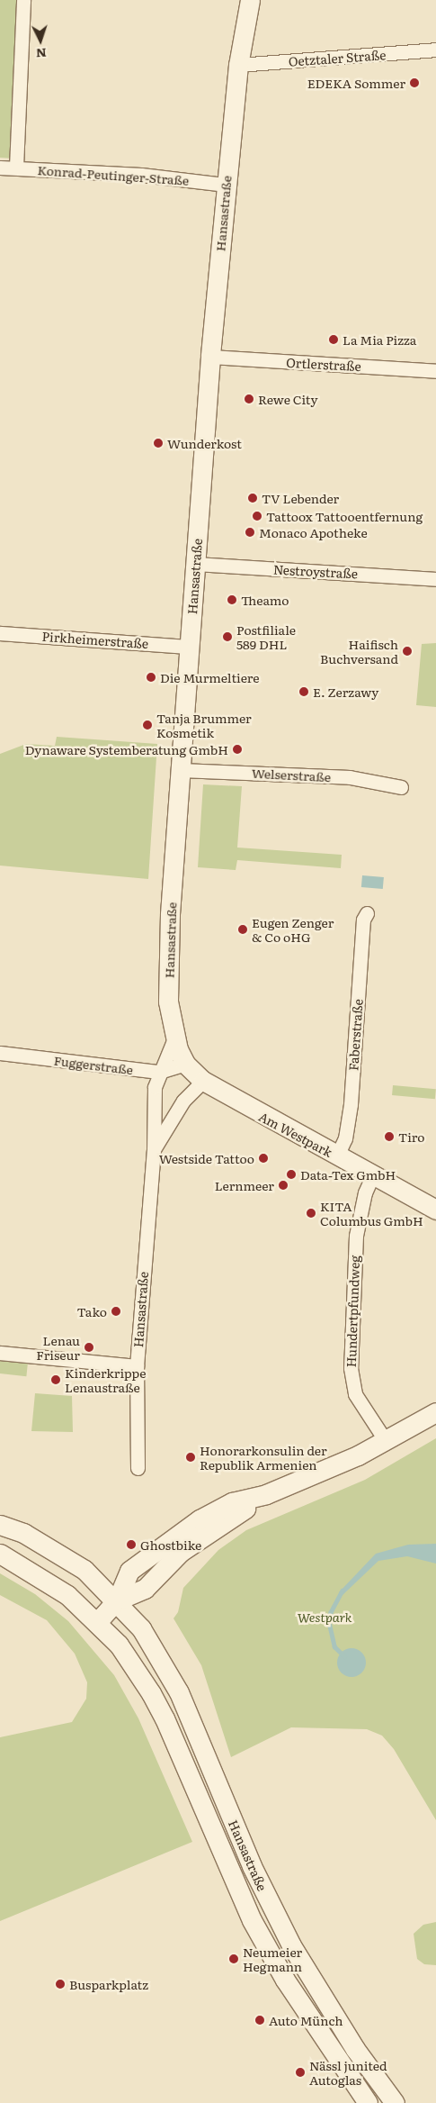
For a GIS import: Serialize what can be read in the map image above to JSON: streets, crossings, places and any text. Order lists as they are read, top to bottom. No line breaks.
{"streets":{"street":["Oetztaler Straße","Konrad-Peutinger-Straße","Hansastraße","Ortlerstraße","Nestroystraße","Pirkheimerstraße","Welserstraße","Faberstraße","Fuggerstraße","Am Westpark","Hundertpfundweg"]},"crossings":[["Oetztaler Straße","Hansastraße"],["Konrad-Peutinger-Straße","Hansastraße"],["Hansastraße","Ortlerstraße"],["Hansastraße","Nestroystraße"],["Hansastraße","Pirkheimerstraße"],["Hansastraße","Welserstraße"],["Hansastraße","Fuggerstraße"],["Hansastraße","Am Westpark"],["Faberstraße","Am Westpark"],["Fuggerstraße","Am Westpark"],["Am Westpark","Hundertpfundweg"]],"parks":["Westpark"],"places":["EDEKA Sommer","La Mia Pizza","Rewe City","Wunderkost","TV Lebender","Tattoox Tattooentfernung","Monaco Apotheke","Theamo","Postfiliale 589 DHL","Haifisch Buchversand","Die Murmeltiere","E. Zerzawy","Tanja Brummer Kosmetik","Dynaware Systemberatung GmbH","Eugen Zenger & Co oHG","Tiro","Westside Tattoo","Data-Tex GmbH","Lernmeer","KITA Columbus GmbH","Tako","Lenau Friseur","Kinderkrippe Lenaustraße","Honorarkonsulin der Republik Armenien","Ghostbike","Neumeier Heg‍mann","Busparkplatz","Auto Münch","Nässl junited Autoglas"],"north":"bottom"}
